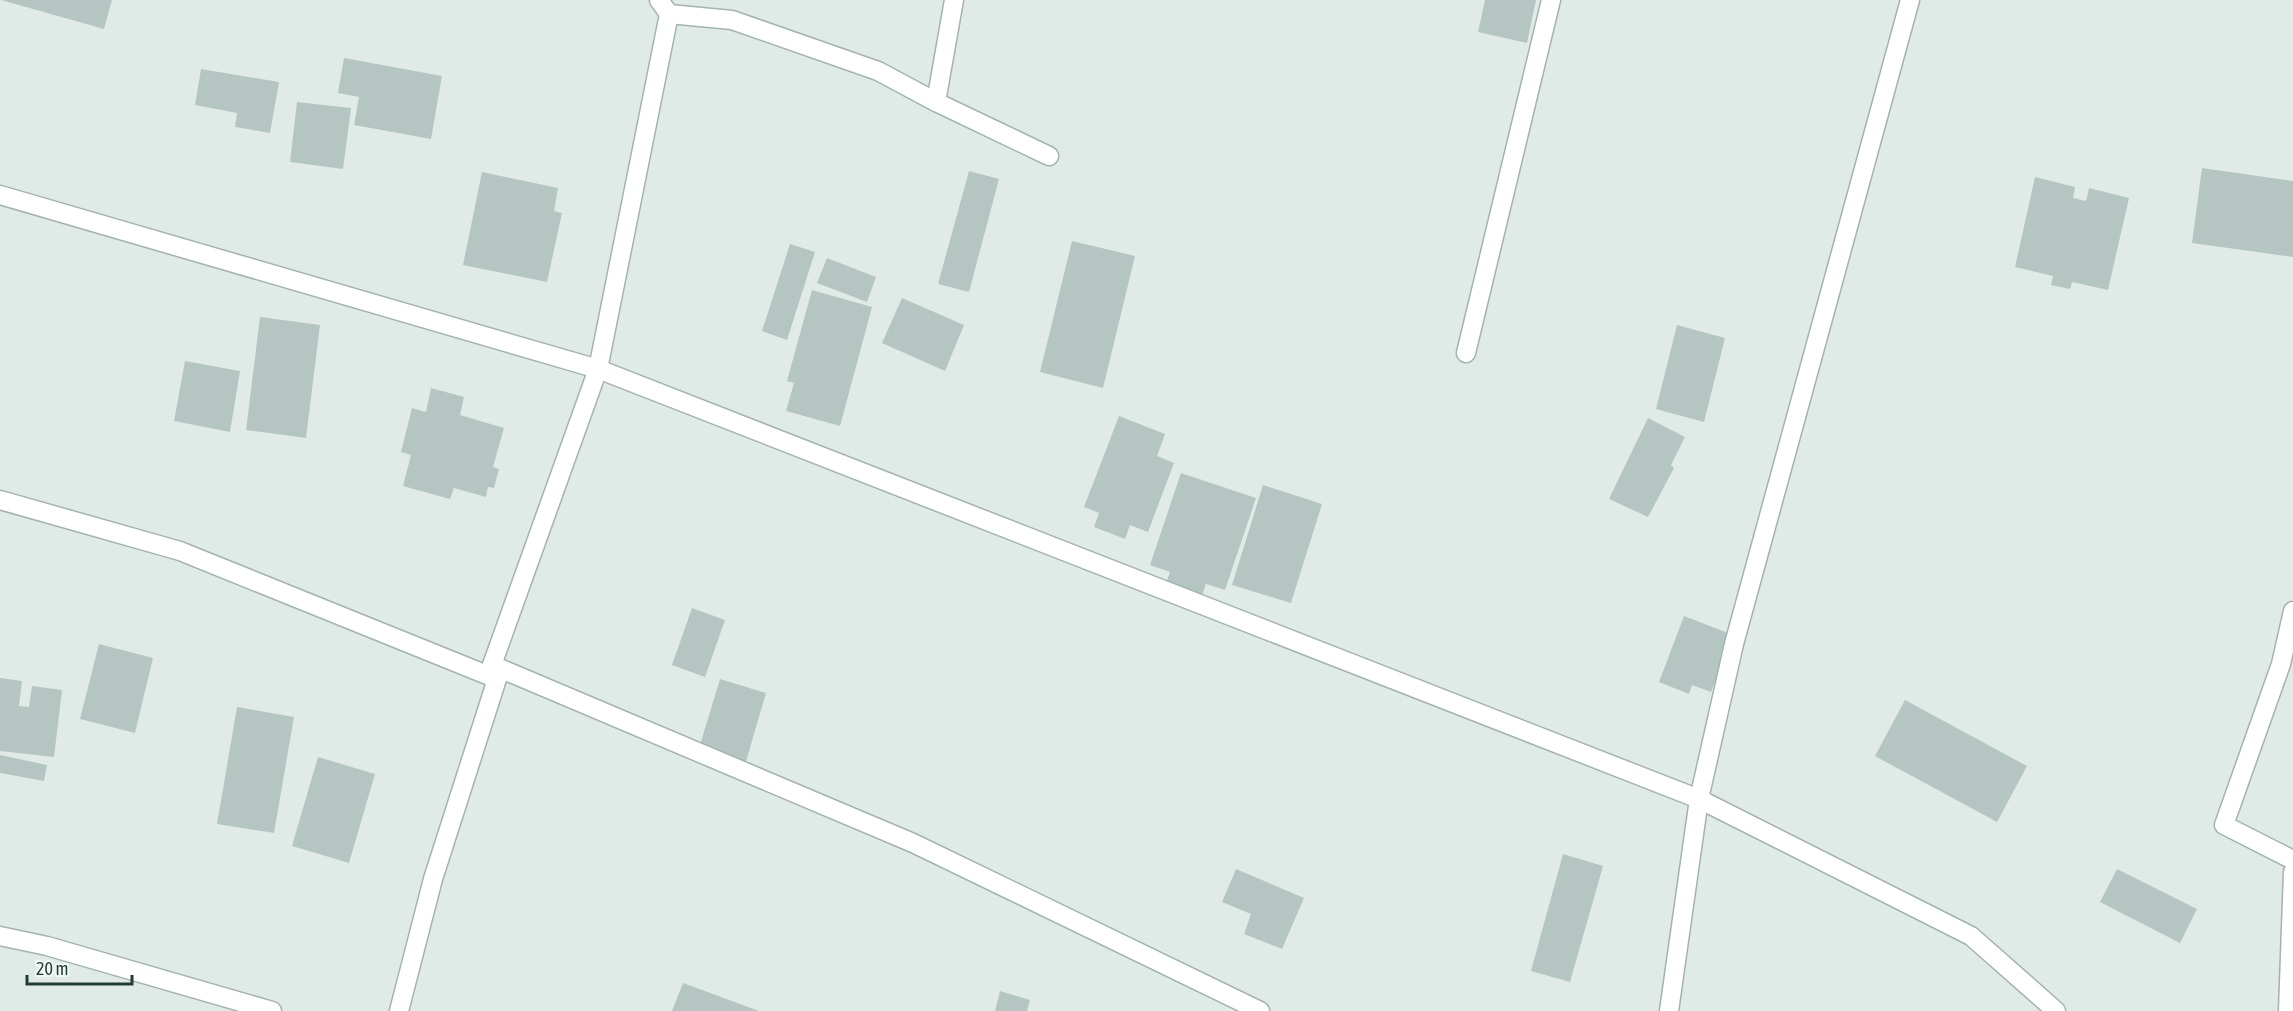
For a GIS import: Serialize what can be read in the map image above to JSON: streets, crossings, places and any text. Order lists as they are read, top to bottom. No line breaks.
{"scale_bar":"20 m"}
